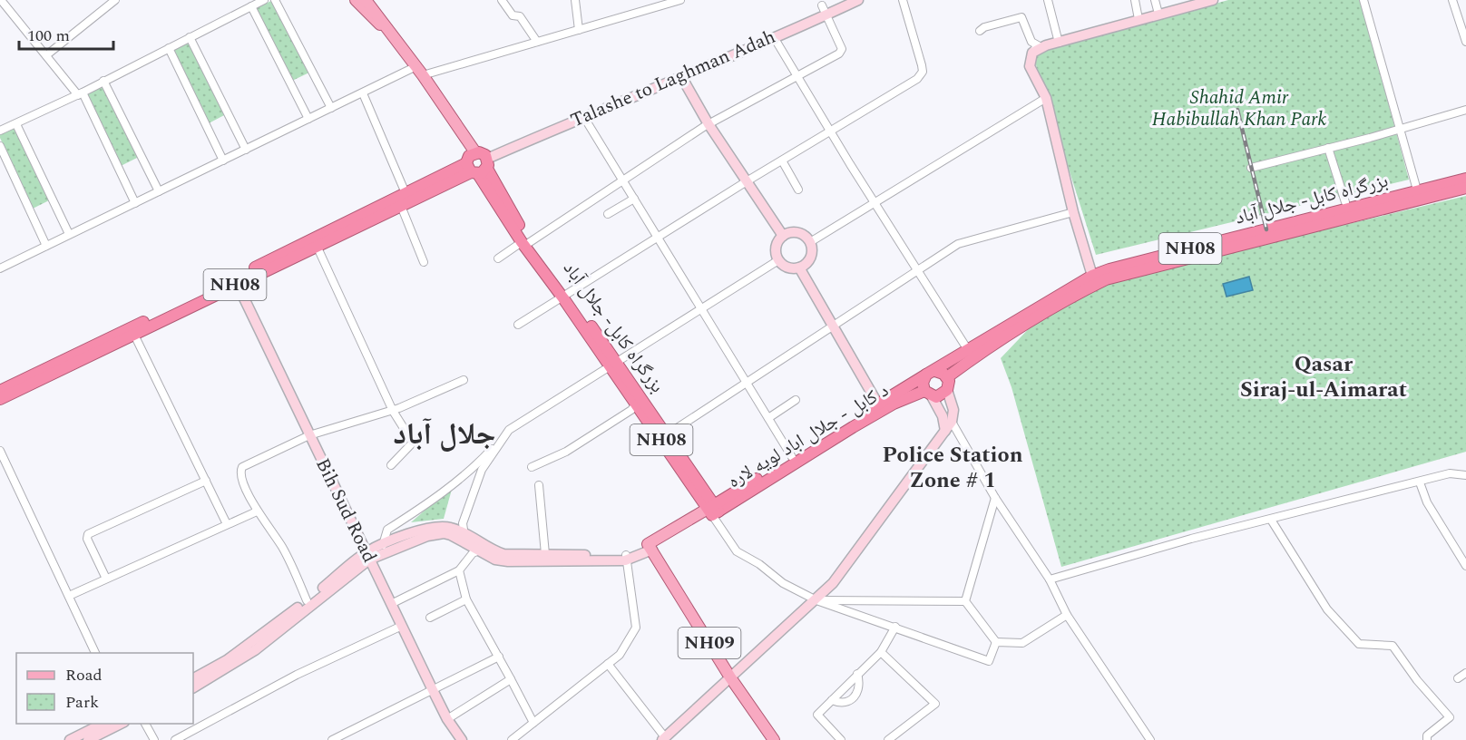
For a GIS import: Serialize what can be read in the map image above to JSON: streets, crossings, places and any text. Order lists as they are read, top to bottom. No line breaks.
{"streets":{"highway":["بزرگراه کابل- جلال آباد","NH08","د کابل - جلال اباد لویه لاره"],"main road":["Talashe to Laghman Adah","Bih Sud Road","NH09"]},"crossings":[["Talashe to Laghman Adah","بزرگراه کابل- جلال آباد"],["Talashe to Laghman Adah","NH08"],["بزرگراه کابل- جلال آباد","NH08"],["بزرگراه کابل- جلال آباد","د کابل - جلال اباد لویه لاره"],["NH08","Bih Sud Road"]],"districts":["Qasar Siraj-ul-Aimarat","جلال آباد","Police Station Zone # 1"],"parks":["Shahid Amir Habibullah Khan Park"],"legend":["Road","Park"],"scale_bar":"100 m"}
